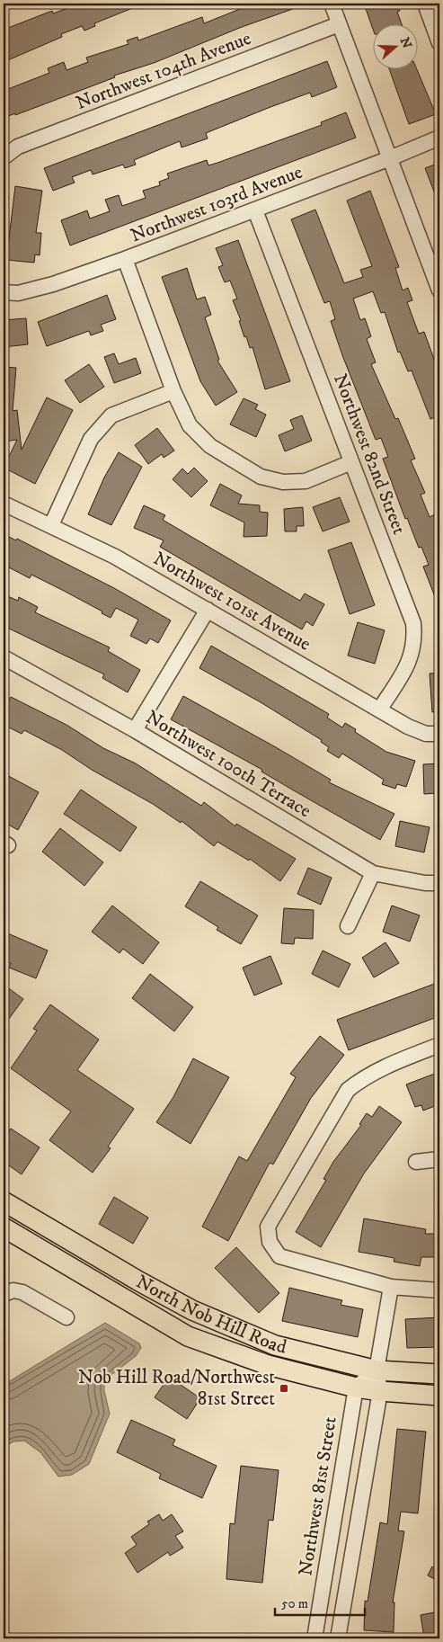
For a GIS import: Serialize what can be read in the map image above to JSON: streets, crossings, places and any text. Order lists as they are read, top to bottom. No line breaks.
{"streets":{"main road":["North Nob Hill Road"],"street":["Northwest 104th Avenue","Northwest 103rd Avenue","Northwest 82nd Street","Northwest 101st Avenue","Northwest 100th Terrace","Northwest 81st Street"]},"crossings":[["Northwest 103rd Avenue","Northwest 82nd Street"],["Northwest 82nd Street","Northwest 101st Avenue"],["North Nob Hill Road","Northwest 81st Street"]],"places":{"transit":["Nob Hill Road/Northwest 81st Street"]},"scale_bar":"50 m","north":"right"}
